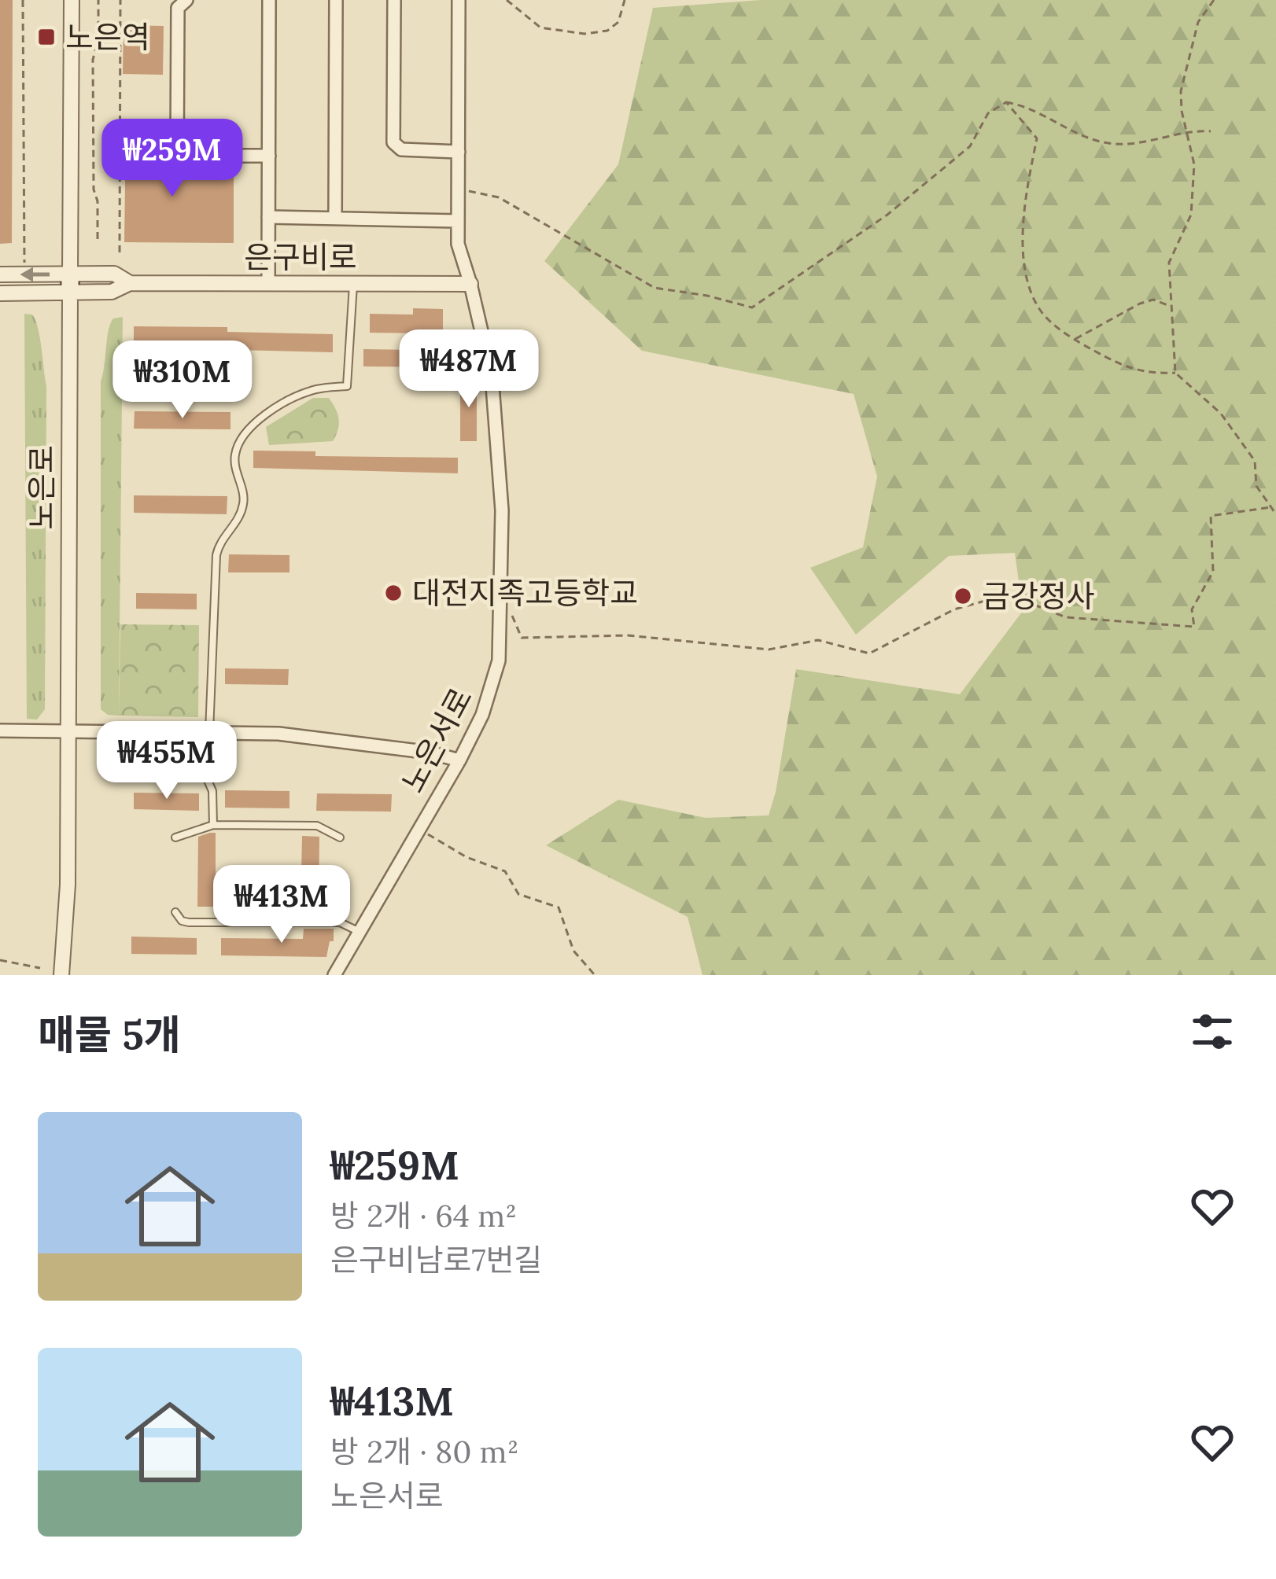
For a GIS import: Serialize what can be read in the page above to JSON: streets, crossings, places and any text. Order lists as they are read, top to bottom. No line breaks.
{"streets":{"street":["은구비로","노은로","노은서로"]},"crossings":[["은구비로","노은로"],["은구비로","노은서로"]],"places":{"transit":["노은역"],"other":["대전지족고등학교","금강정사"]},"page":{"price":["₩259M","₩487M","₩310M","₩455M","₩413M"],"heading":"매물 5개","list":[{"name":"₩259M","note":"방 2개 · 64 m² · 은구비남로7번길"},{"name":"₩413M","note":"방 2개 · 80 m² · 노은서로"}]}}
